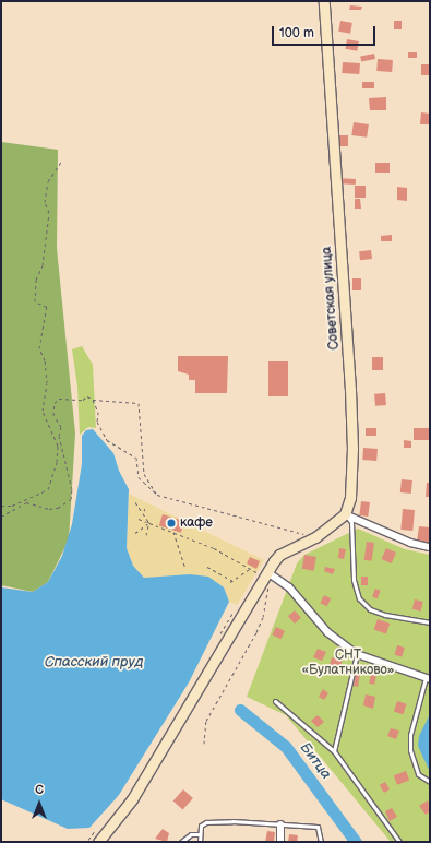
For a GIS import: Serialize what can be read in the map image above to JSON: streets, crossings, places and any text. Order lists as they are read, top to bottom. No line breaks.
{"streets":{"street":["Советская улица"]},"water":["Спасский пруд","Битца"],"parks":["СНТ «Булатниково»"],"places":["кафе"],"scale_bar":"100 m","north":"top"}
